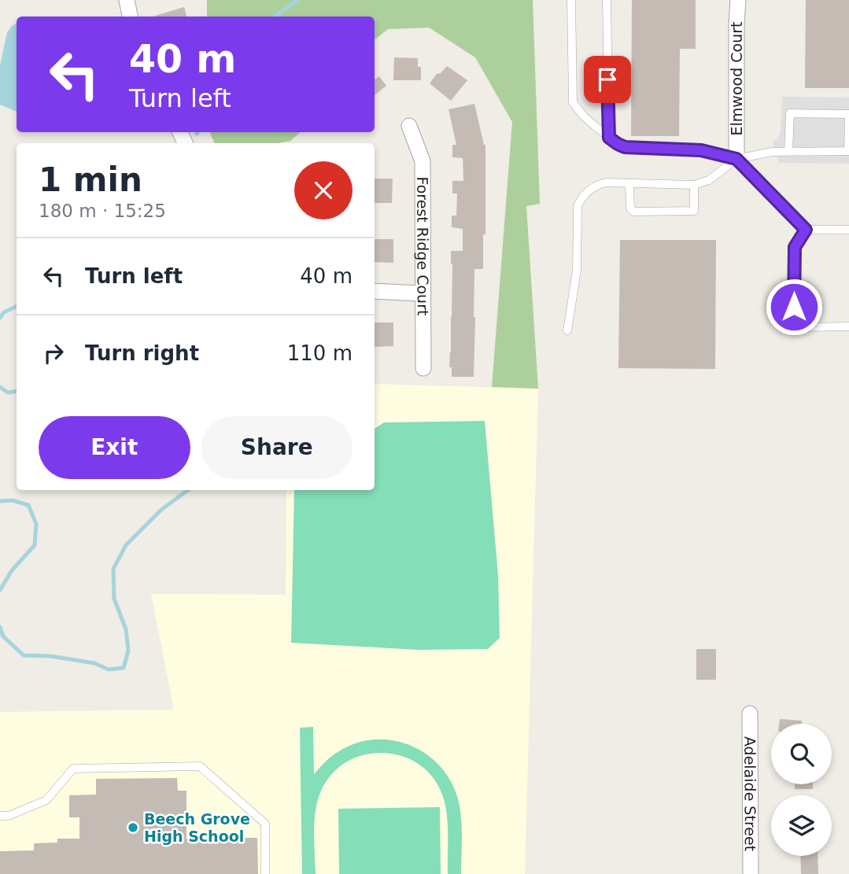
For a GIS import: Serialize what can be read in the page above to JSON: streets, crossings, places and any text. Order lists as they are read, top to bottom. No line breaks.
{"streets":{"street":["Elmwood Court","Forest Ridge Court","Adelaide Street"]},"places":["Beech Grove High School"],"page":{"turn":["40 m","Turn left"],"heading":["1 min","180 m · 15:25"],"list":[{"name":"Turn left","value":"40 m"},{"name":"Turn right","value":"110 m"}],"buttons":["Exit","Share"]}}
